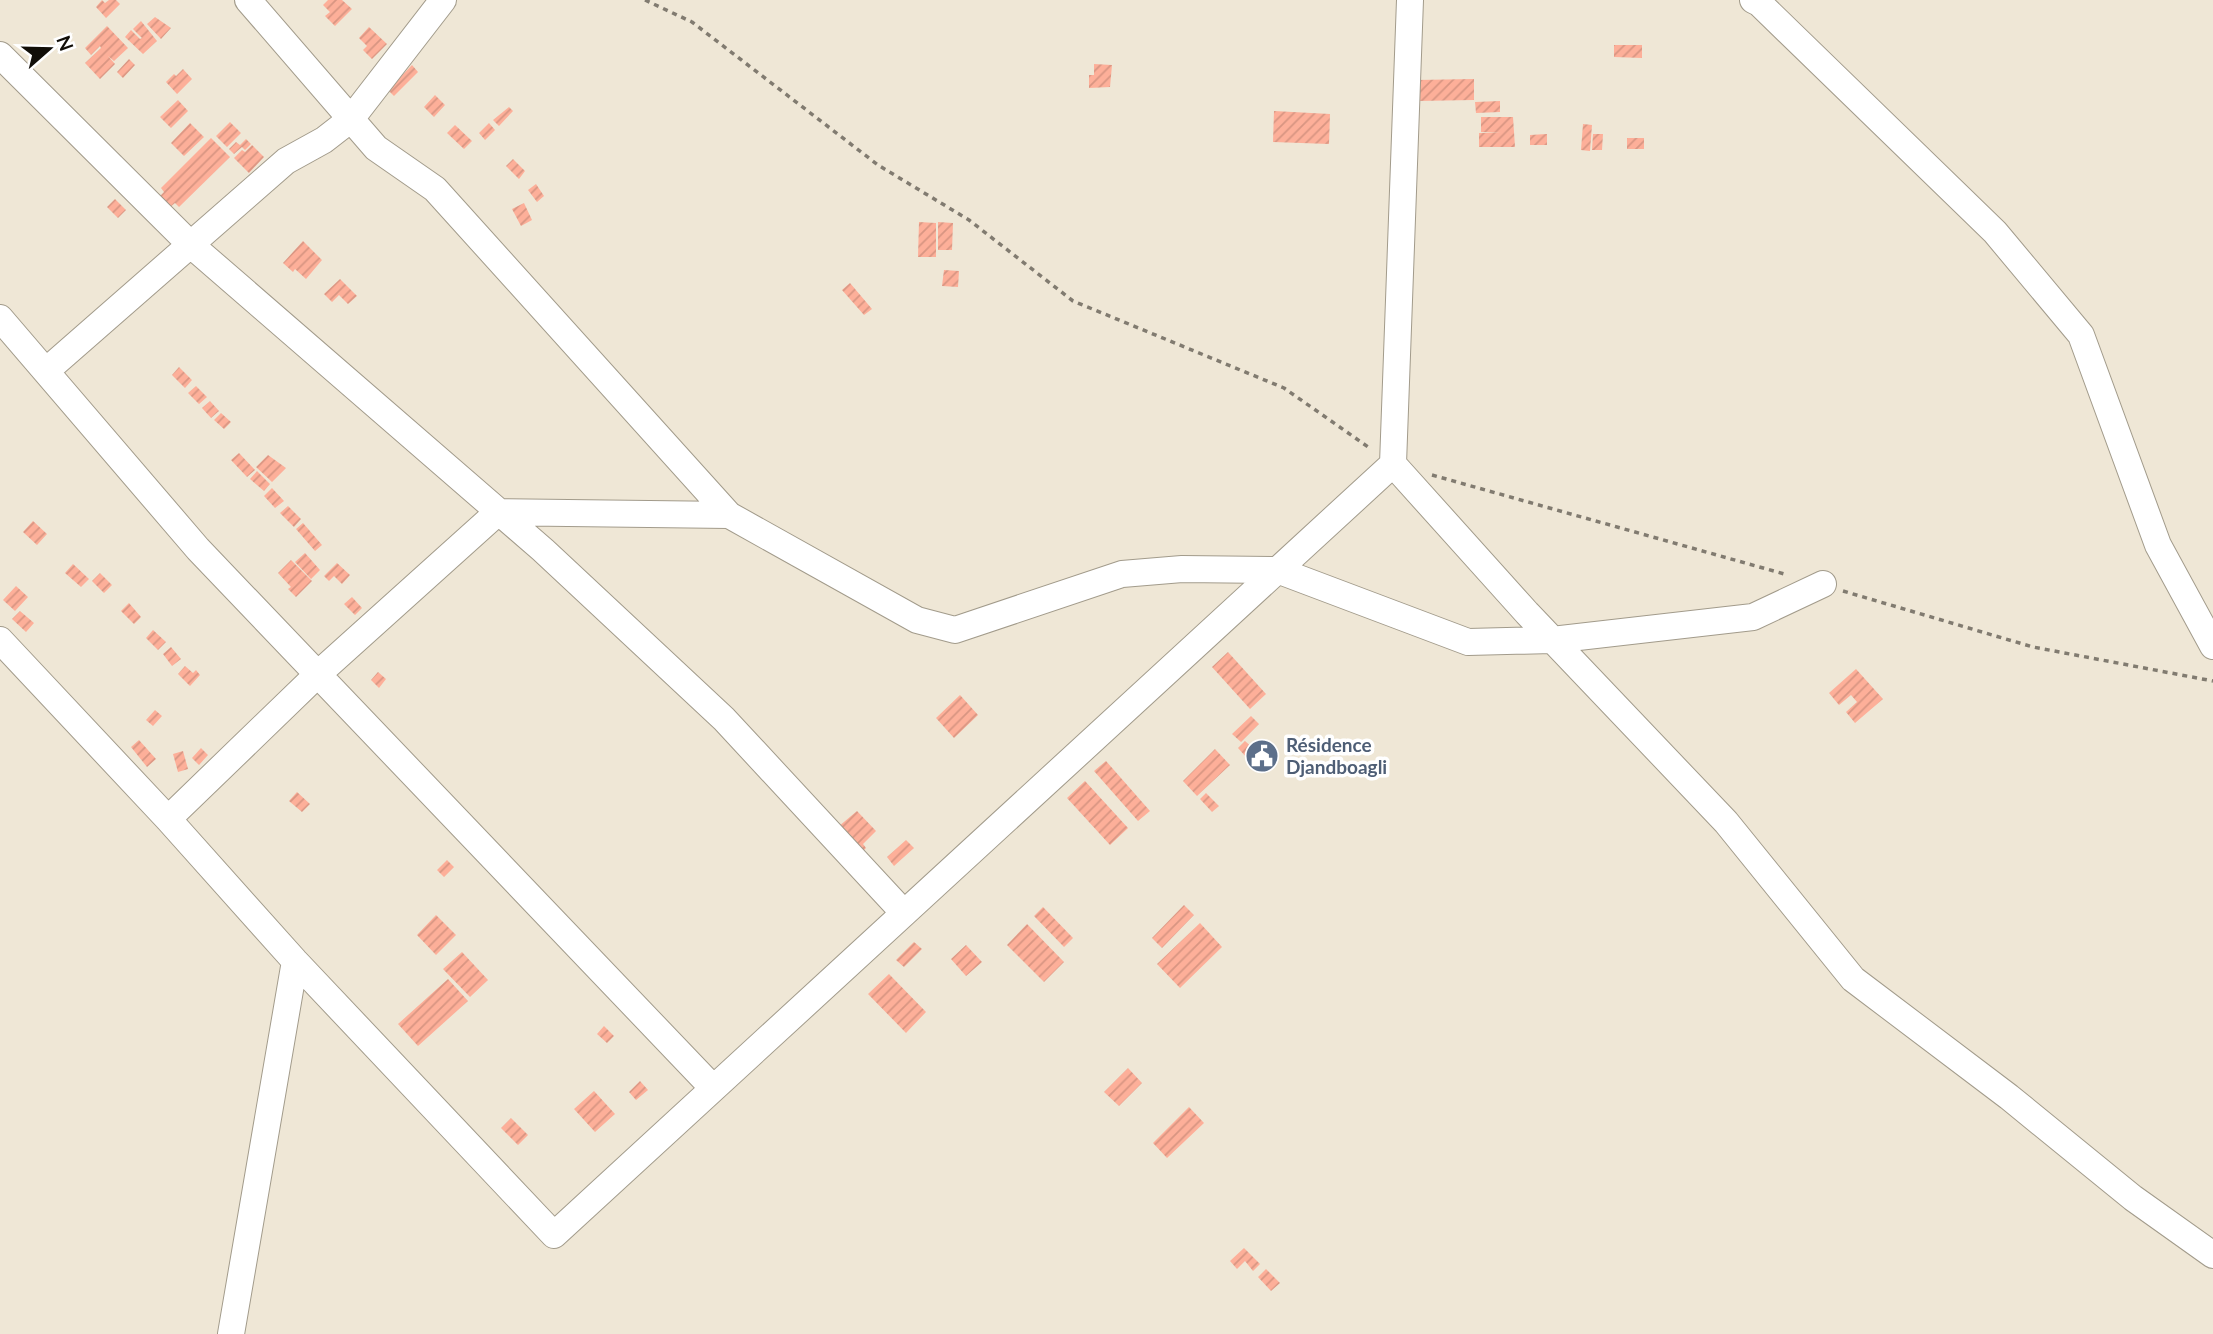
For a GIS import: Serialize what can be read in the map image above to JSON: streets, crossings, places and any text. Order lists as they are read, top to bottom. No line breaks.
{"places":{"public building":["Résidence Djandboagli"]},"north":"right"}
